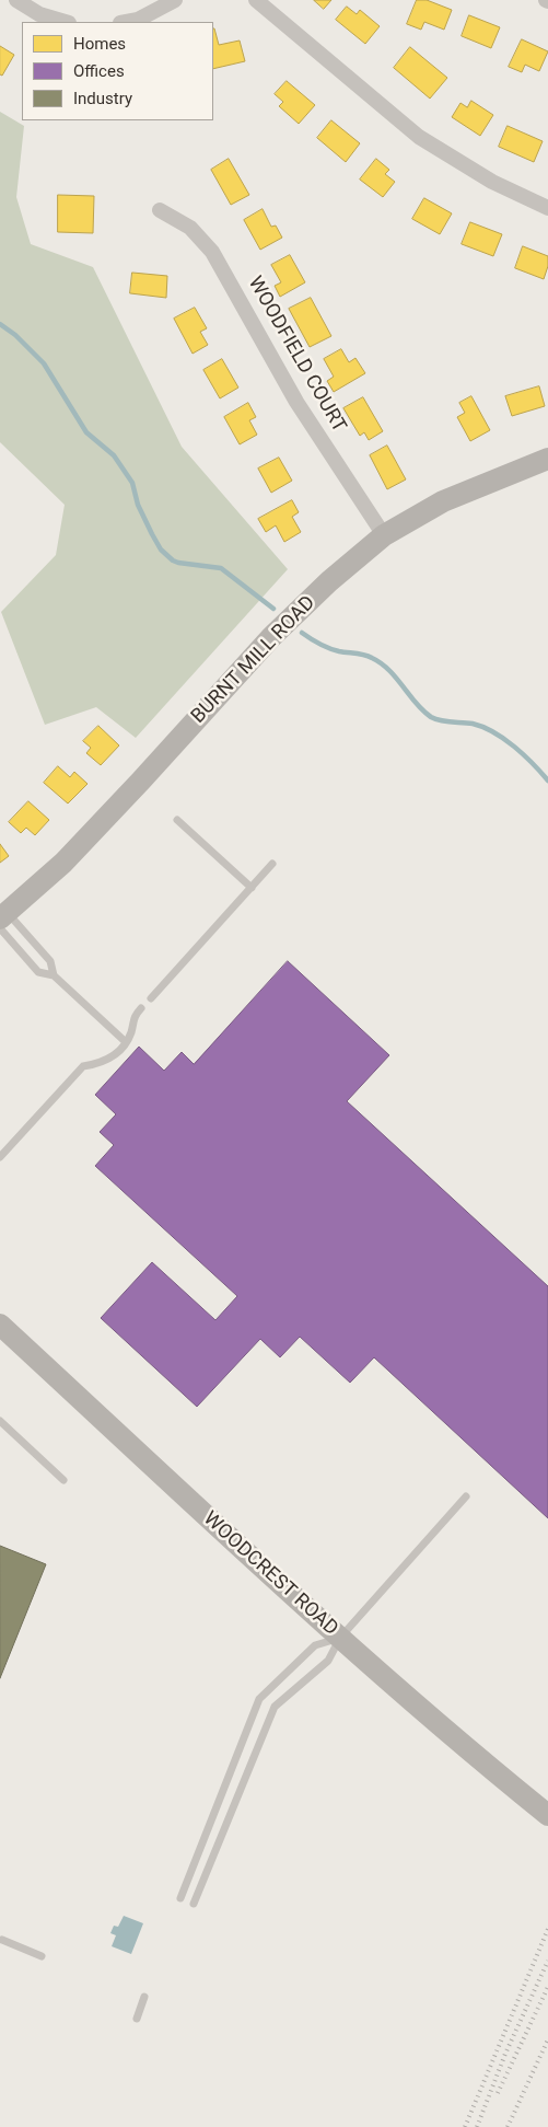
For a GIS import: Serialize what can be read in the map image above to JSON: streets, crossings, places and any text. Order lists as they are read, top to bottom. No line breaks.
{"streets":{"street":["WOODFIELD COURT","BURNT MILL ROAD","WOODCREST ROAD"]},"crossings":[["WOODFIELD COURT","BURNT MILL ROAD"]],"legend":["Homes","Offices","Industry"]}
